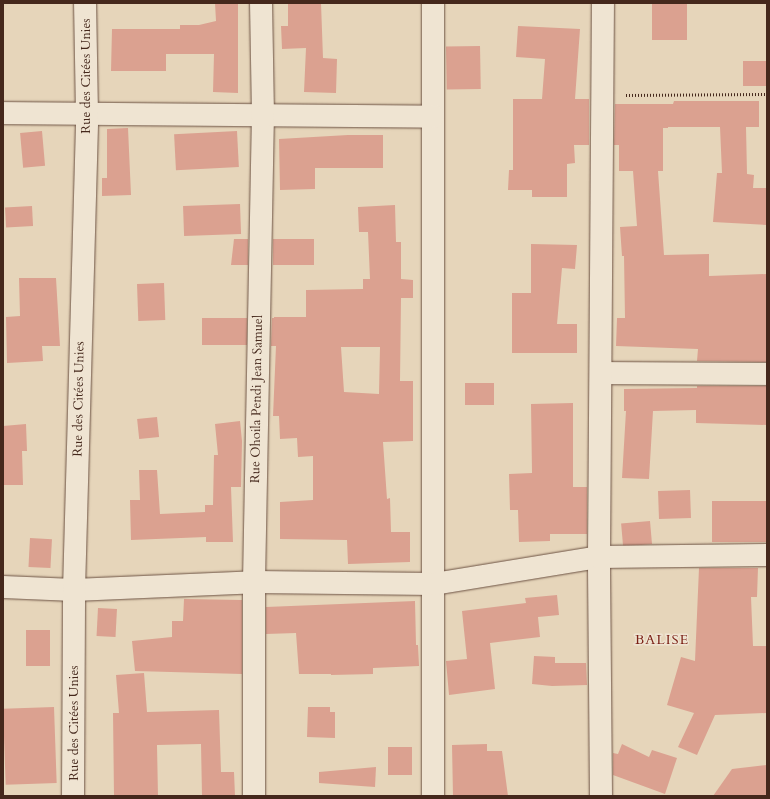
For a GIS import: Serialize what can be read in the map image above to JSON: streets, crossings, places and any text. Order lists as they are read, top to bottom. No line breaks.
{"streets":{"street":["Rue des Citées Unies","Rue Ohoila Pendi Jean Samuel"]},"districts":["BALISE"]}
